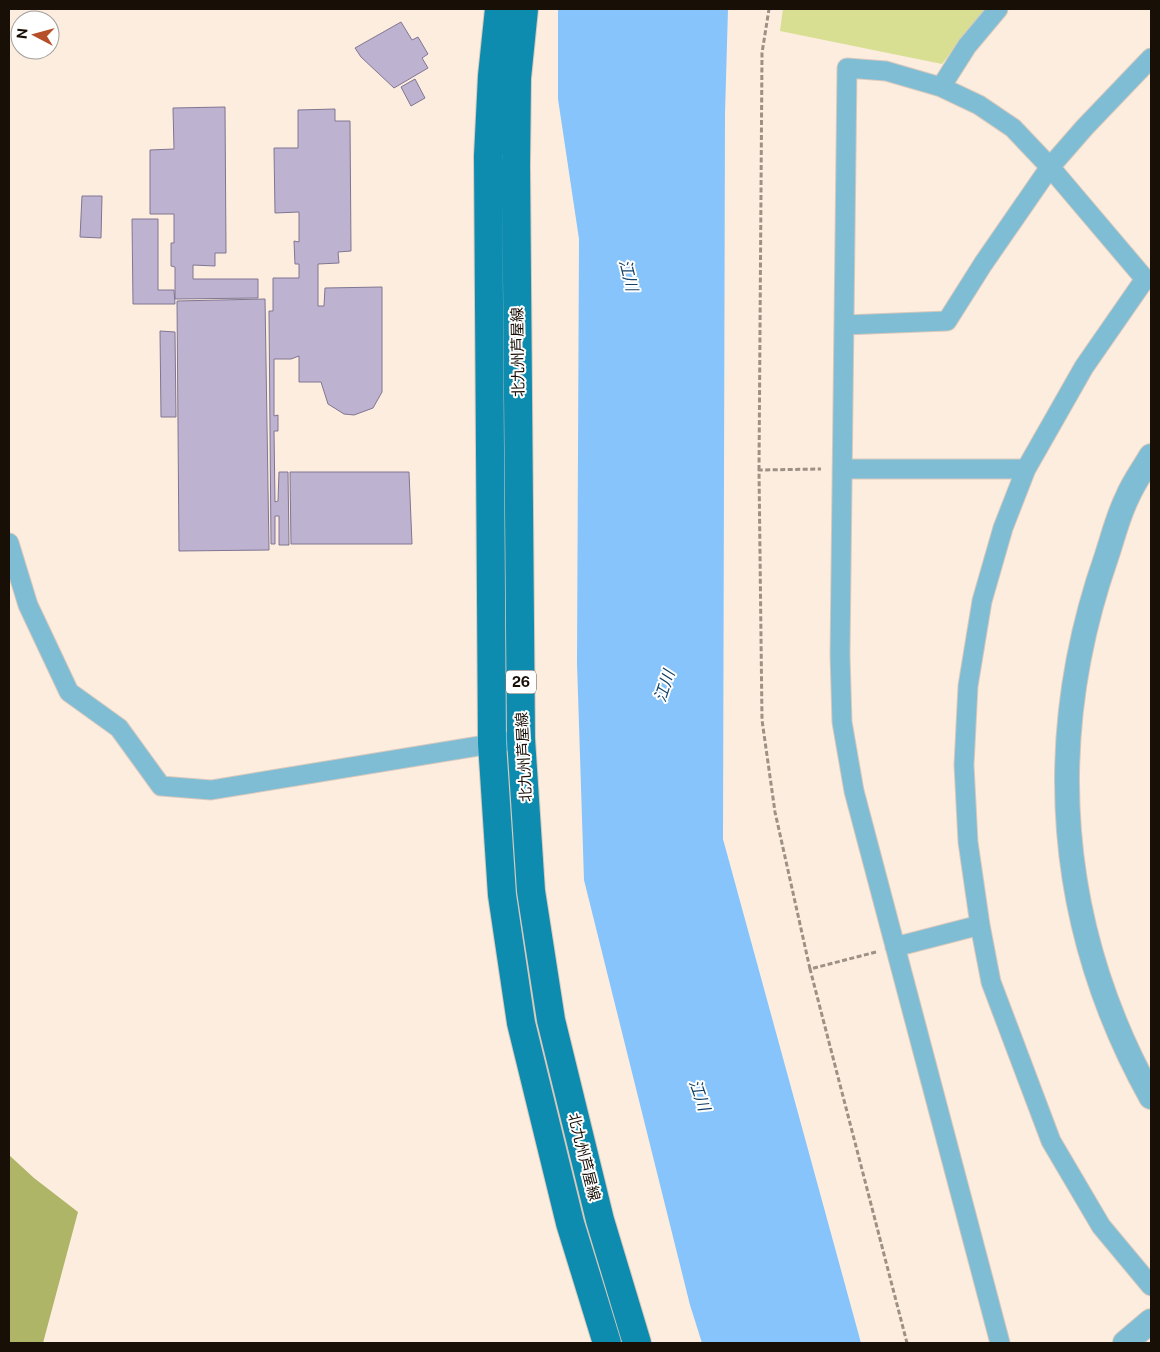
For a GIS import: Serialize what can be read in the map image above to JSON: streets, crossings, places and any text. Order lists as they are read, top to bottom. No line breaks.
{"streets":{"main road":["北九州芦屋線","26"]},"water":["江川"],"north":"left"}
